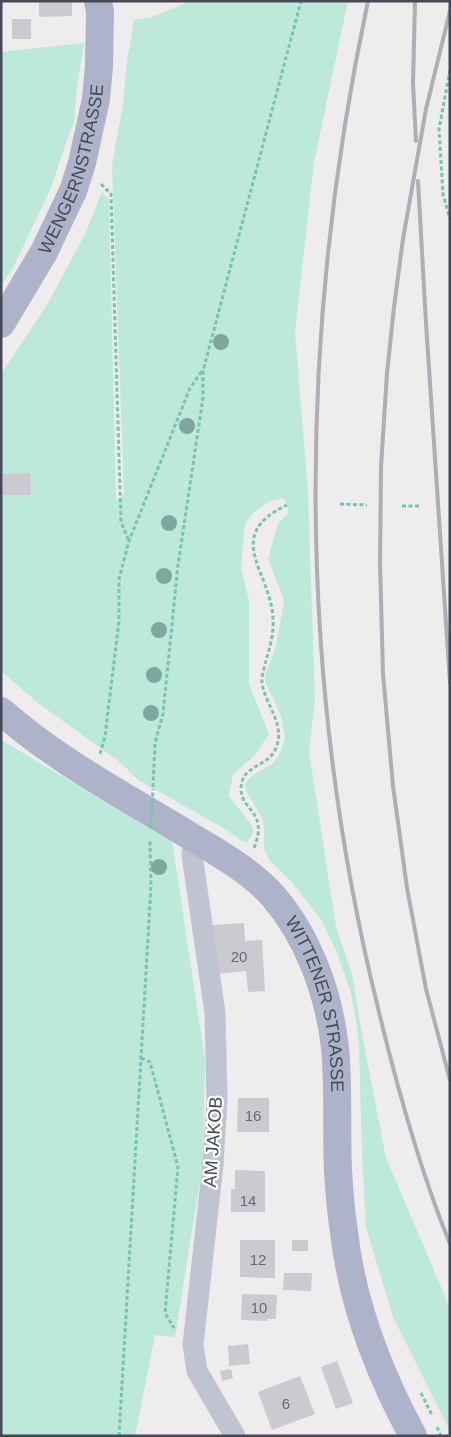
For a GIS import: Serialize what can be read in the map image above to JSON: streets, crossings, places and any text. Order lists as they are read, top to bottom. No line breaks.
{"streets":{"main road":["WENGERNSTRASSE","WITTENER STRASSE"],"street":["AM JAKOB"]},"crossings":[["WITTENER STRASSE","AM JAKOB"]],"house_numbers":["20","16","14","12","10","6"]}
